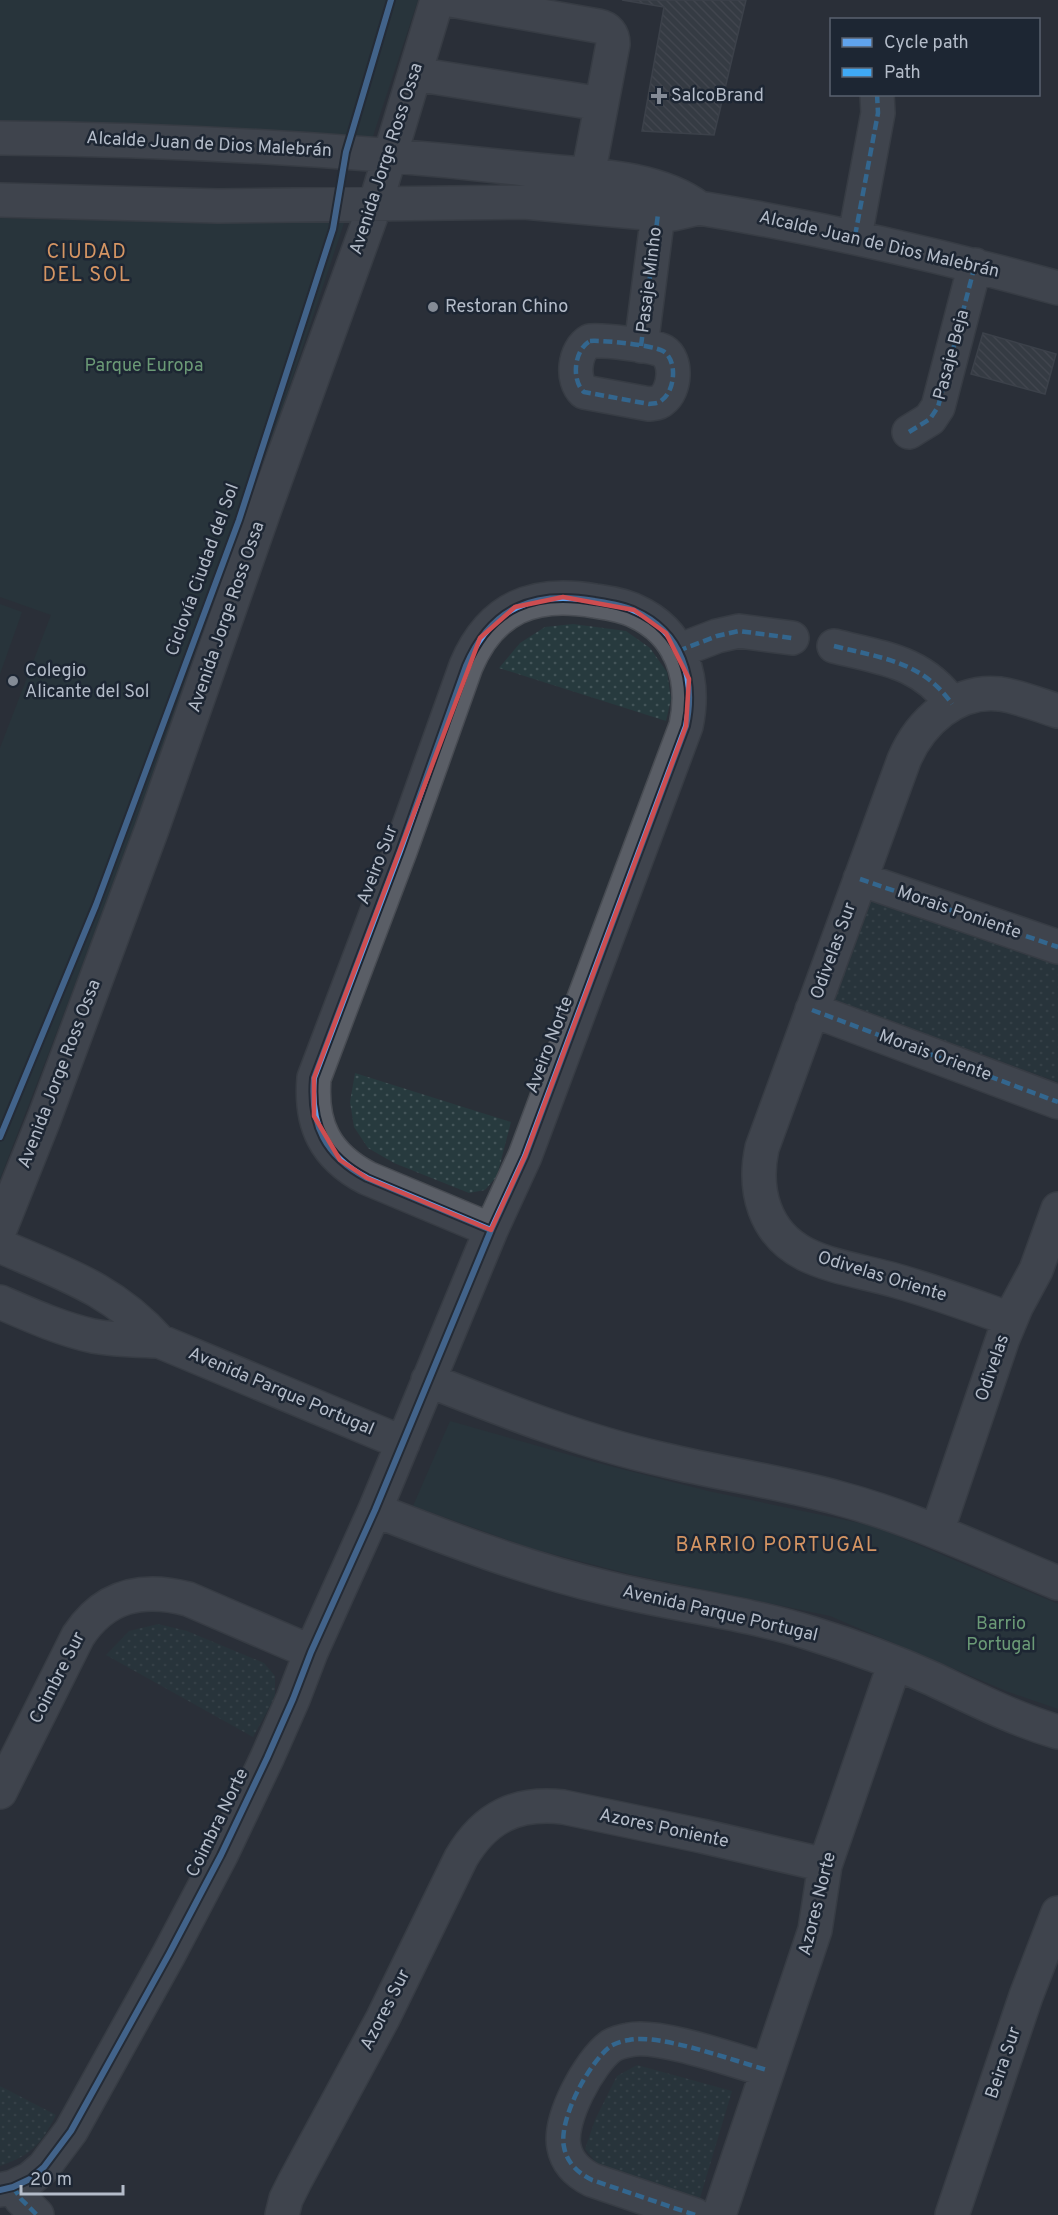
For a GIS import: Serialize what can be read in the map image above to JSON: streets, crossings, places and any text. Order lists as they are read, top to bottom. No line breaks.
{"streets":{"street":["Alcalde Juan de Dios Malebrán","Avenida Jorge Ross Ossa","Pasaje Minho","Pasaje Beja","Aveiro Sur","Morais Poniente","Odivelas Sur","Aveiro Norte","Morais Oriente","Odivelas Oriente","Odivelas","Avenida Parque Portugal","Coimbre Sur","Coimbra Norte","Azores Poniente","Azores Norte","Azores Sur","Beira Sur"],"cycle path":["Ciclovía Ciudad del Sol"]},"crossings":[["Alcalde Juan de Dios Malebrán","Avenida Jorge Ross Ossa"],["Alcalde Juan de Dios Malebrán","Pasaje Minho"],["Alcalde Juan de Dios Malebrán","Pasaje Beja"],["Aveiro Sur","Aveiro Norte"],["Morais Poniente","Odivelas Sur"],["Odivelas Sur","Morais Oriente"],["Odivelas Sur","Odivelas Oriente"],["Aveiro Norte","Avenida Parque Portugal"],["Aveiro Norte","Coimbra Norte"],["Odivelas Oriente","Odivelas"],["Avenida Parque Portugal","Coimbra Norte"],["Avenida Parque Portugal","Azores Norte"],["Coimbre Sur","Coimbra Norte"],["Azores Poniente","Azores Norte"],["Azores Poniente","Azores Sur"]],"districts":["CIUDAD DEL SOL","BARRIO PORTUGAL"],"parks":["Parque Europa","Barrio Portugal"],"places":{"health":["SalcoBrand"],"other":["Restoran Chino","Colegio Alicante del Sol"]},"legend":["Cycle path","Path"],"scale_bar":"20 m"}
